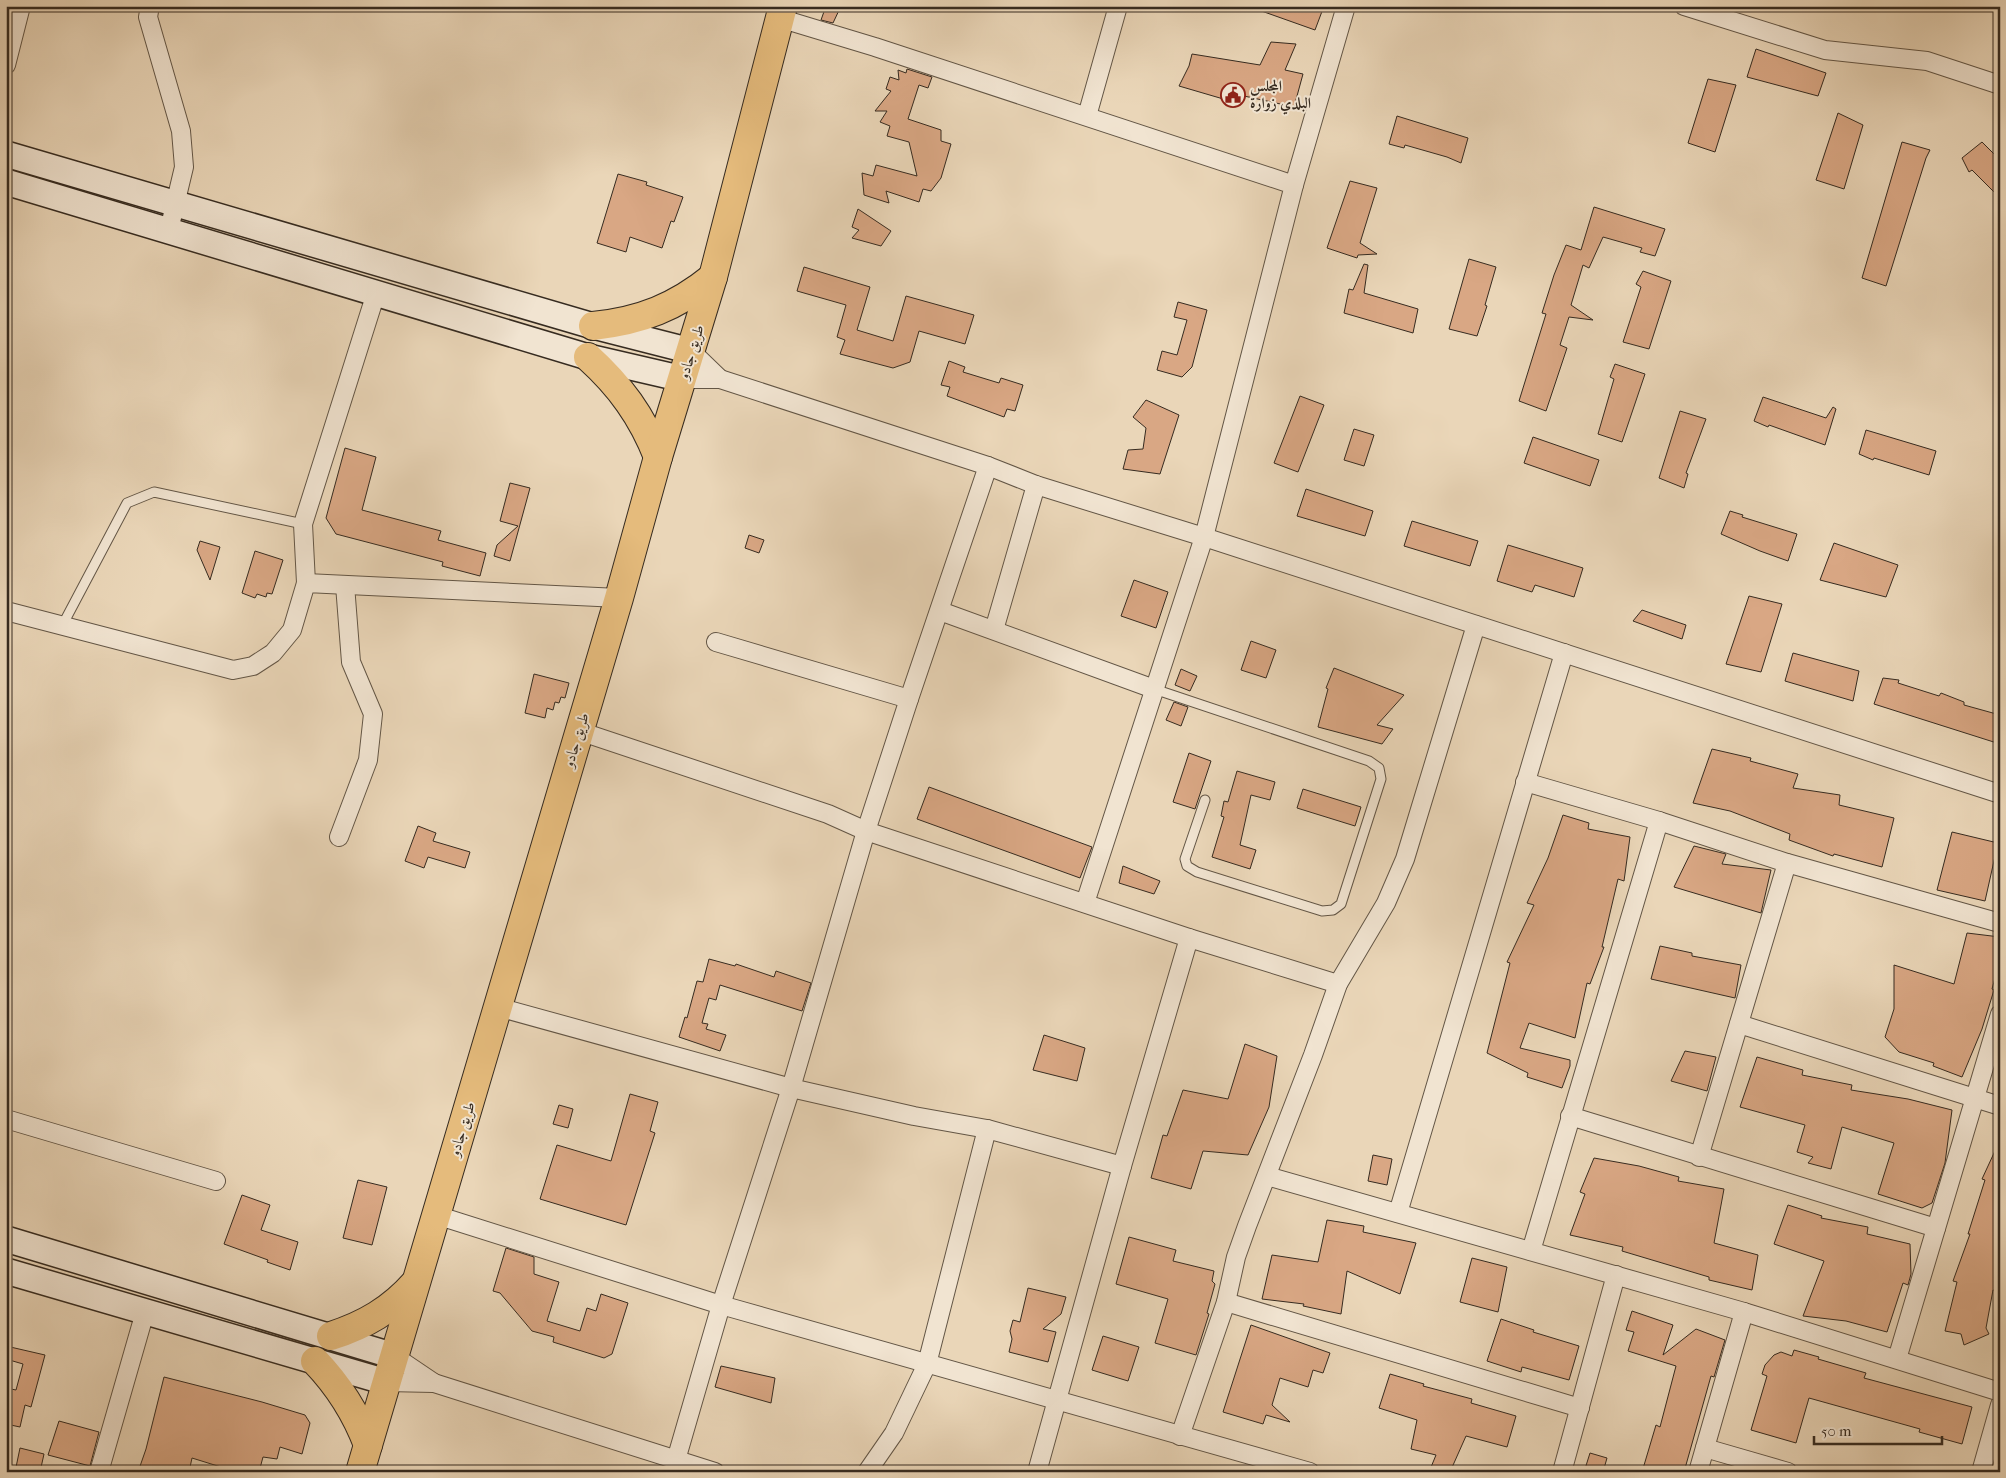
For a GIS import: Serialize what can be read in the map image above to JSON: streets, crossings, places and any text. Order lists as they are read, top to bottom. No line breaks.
{"streets":{"highway":["طريق جادو"]},"places":{"public building":["المجلس البلدي زوارة"]},"scale_bar":"50 m"}
